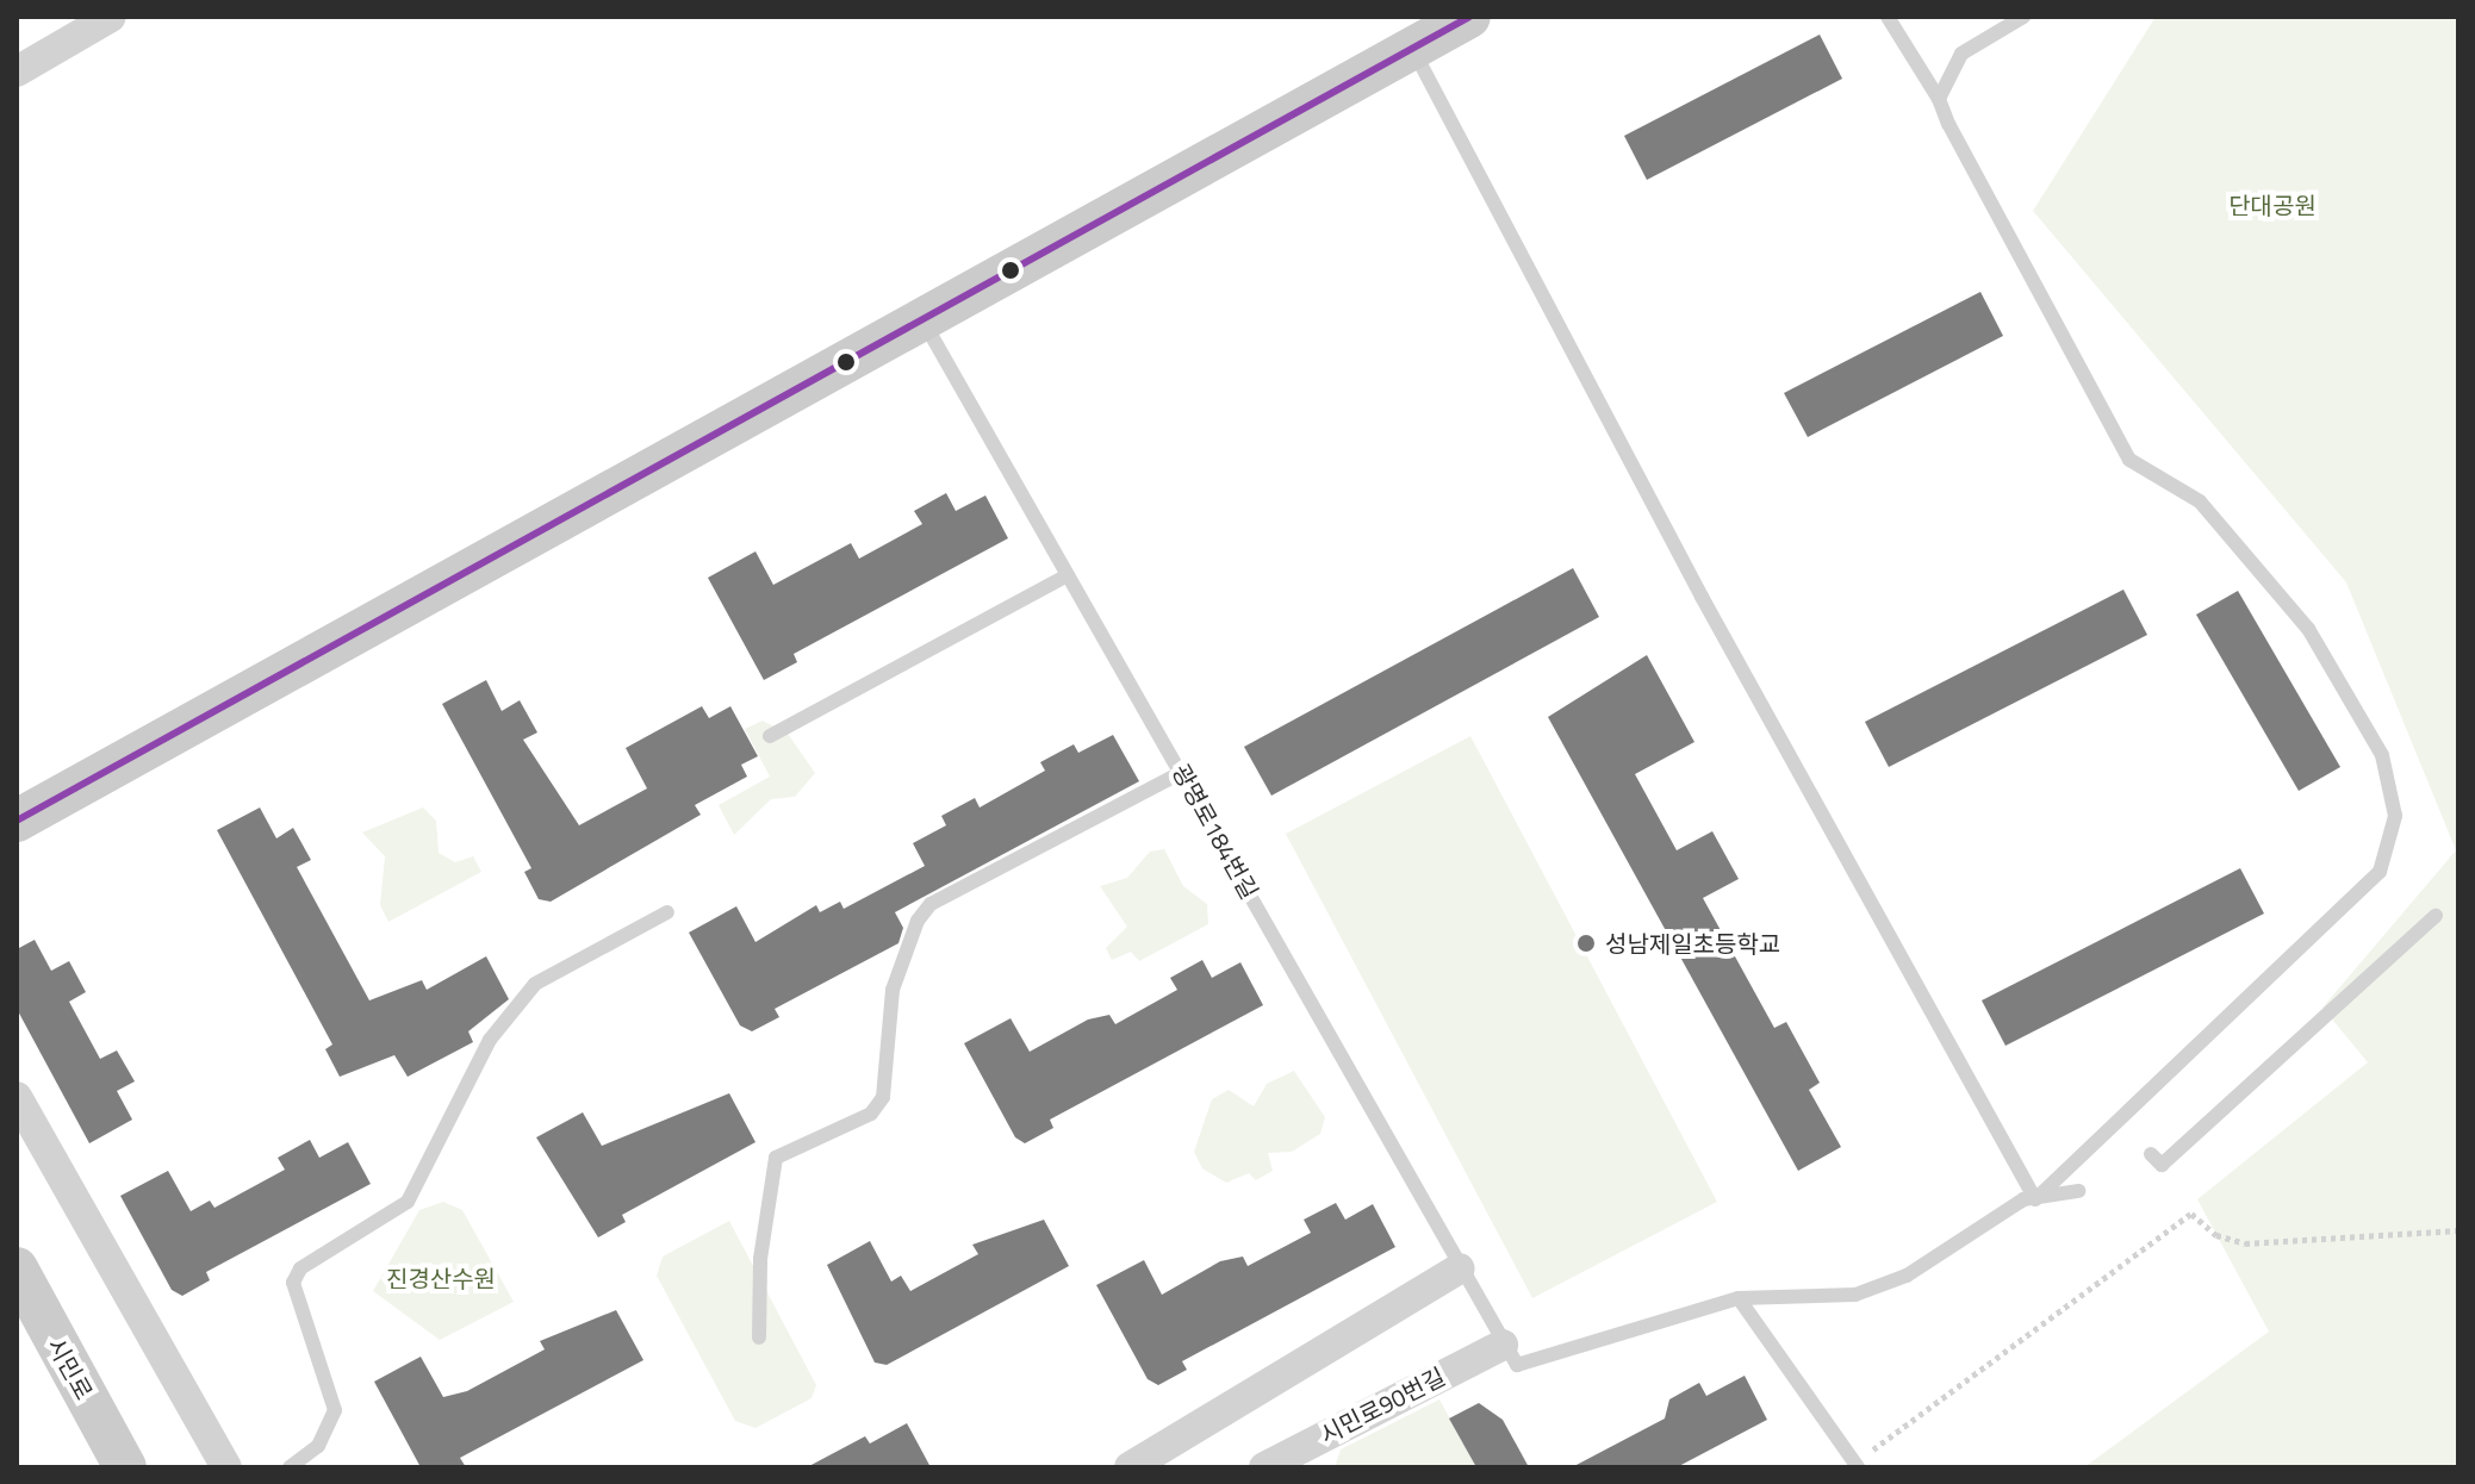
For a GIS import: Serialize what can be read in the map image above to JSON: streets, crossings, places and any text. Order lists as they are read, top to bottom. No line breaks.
{"streets":{"main road":["시민로"],"street":["시민로90번길"],"lane":["광명로184번길"]},"crossings":[["광명로184번길","시민로90번길"]],"parks":["단대공원","진경산수원"],"places":["성남제일초등학교"]}
